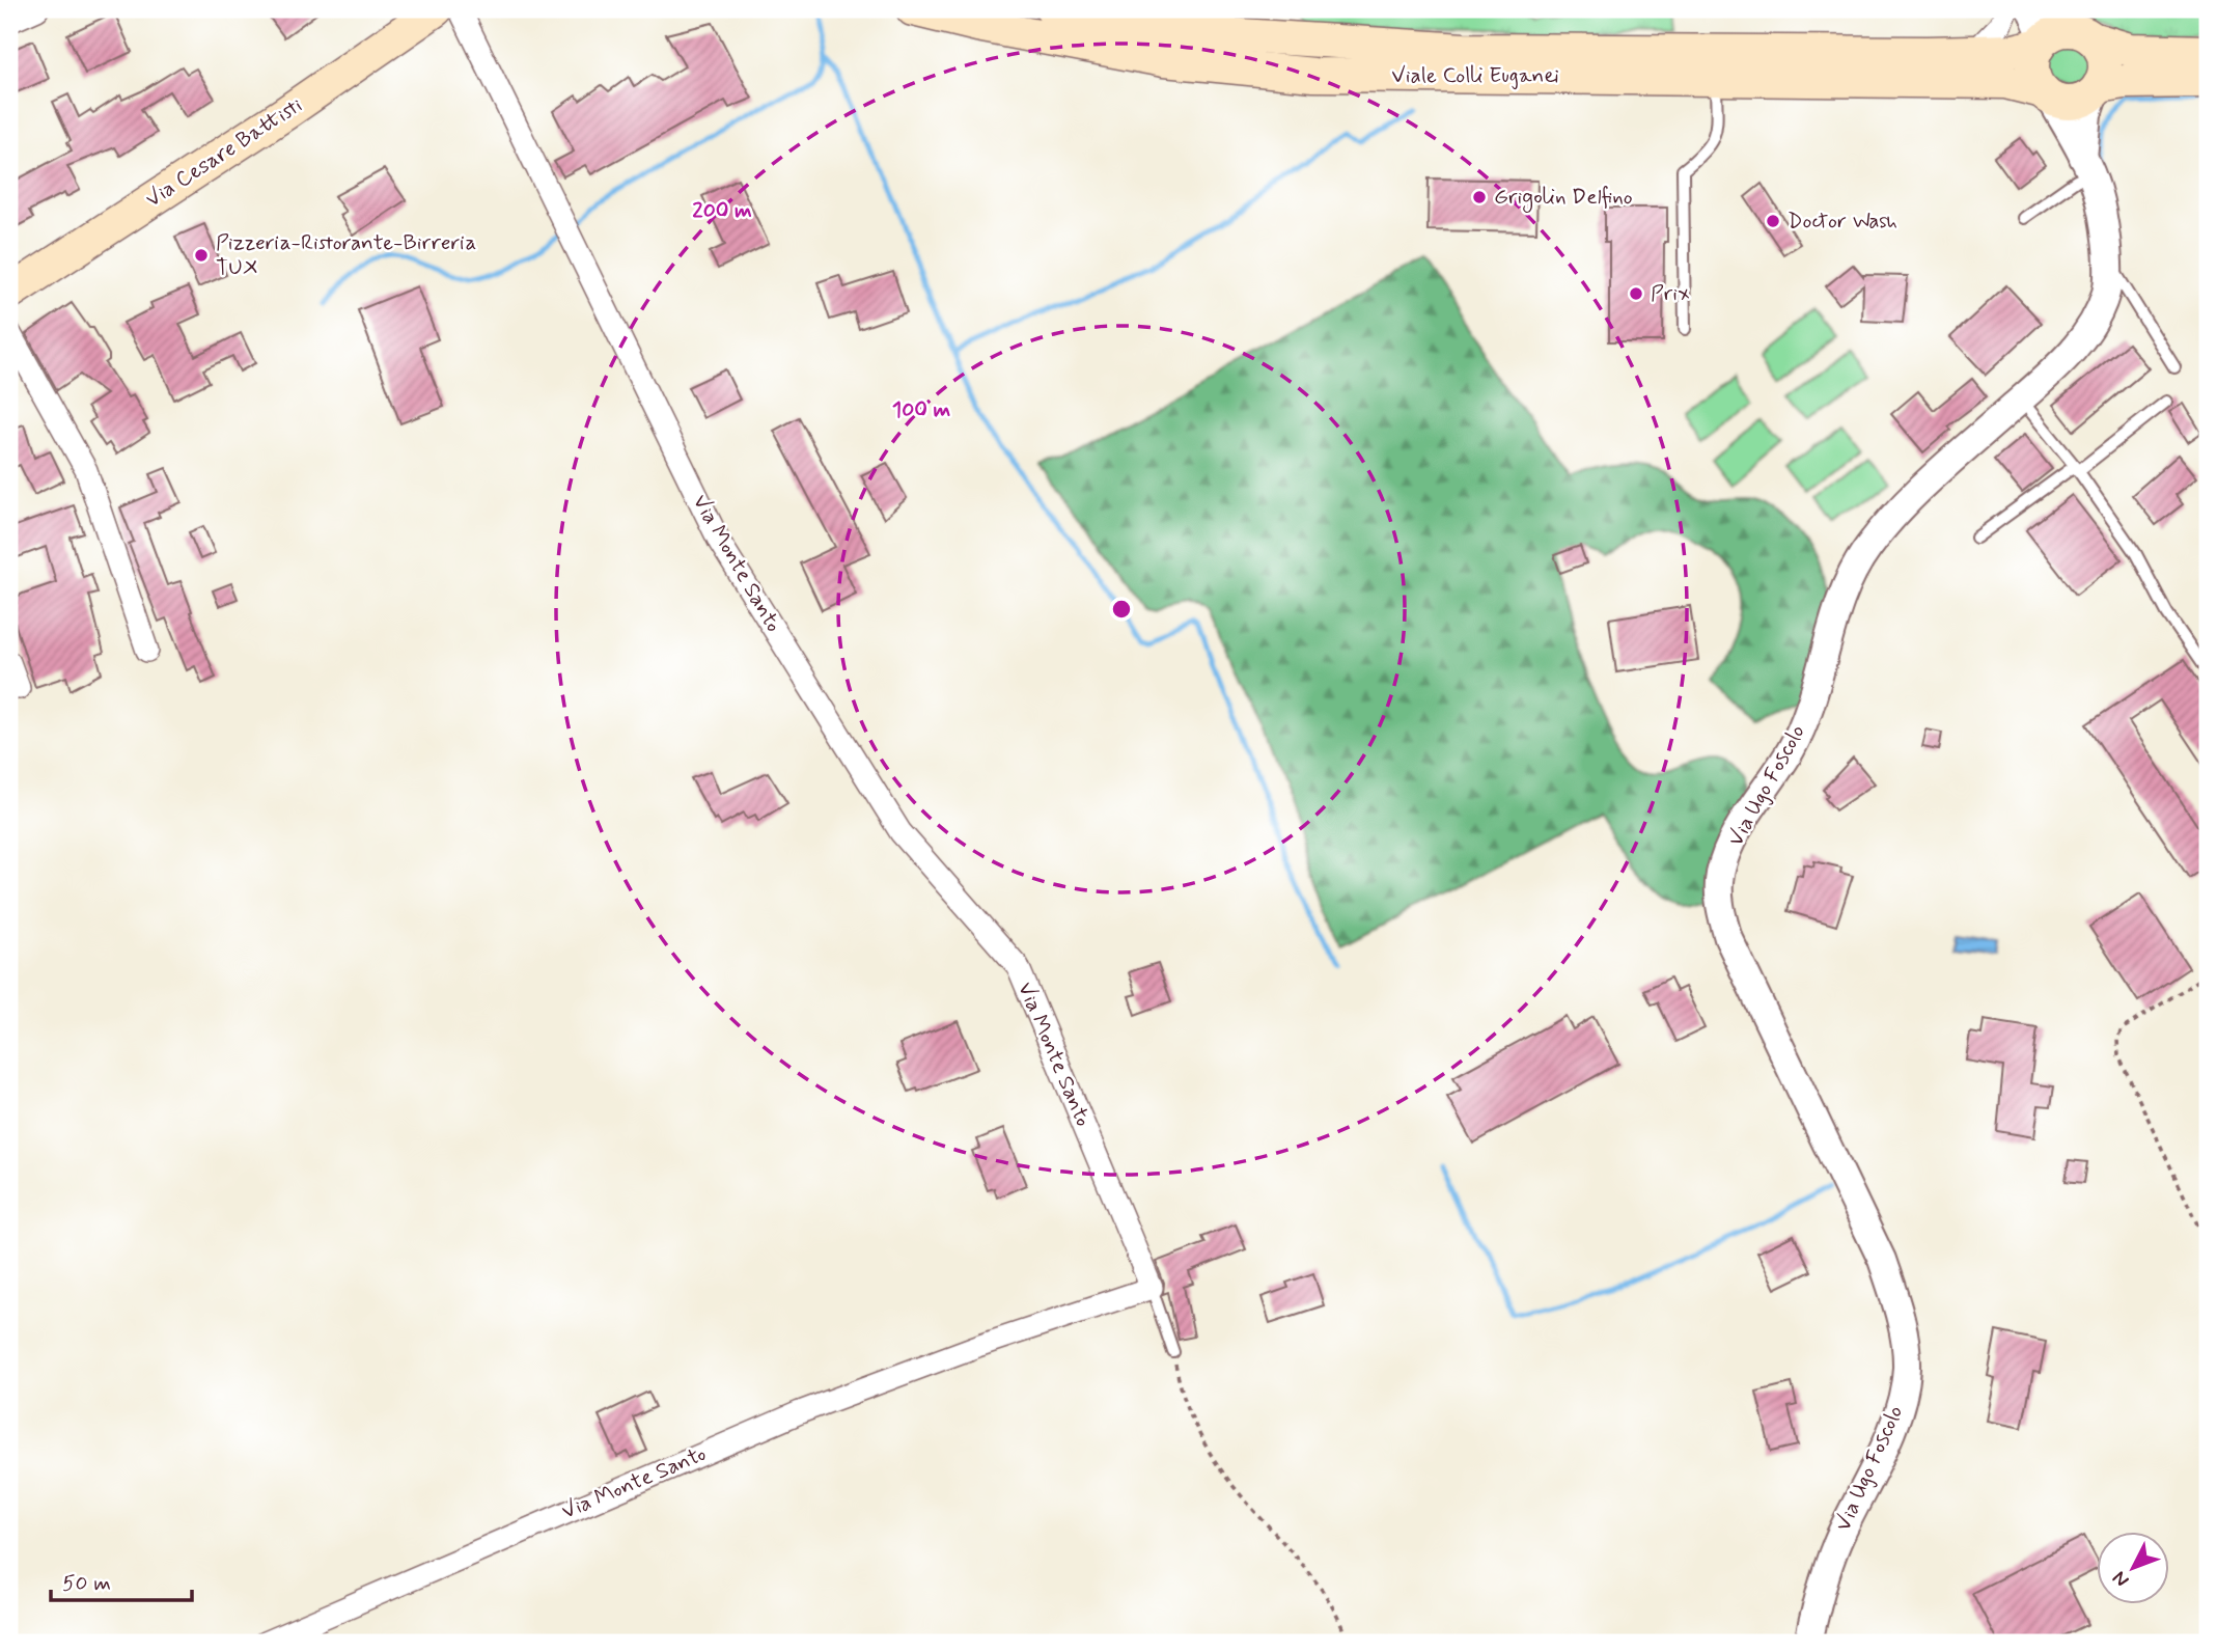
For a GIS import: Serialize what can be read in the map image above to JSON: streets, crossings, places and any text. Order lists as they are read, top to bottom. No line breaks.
{"streets":{"main road":["Viale Colli Euganei","Via Cesare Battisti"],"street":["Via Monte Santo","Via Ugo Foscolo"]},"crossings":[["Viale Colli Euganei","Via Ugo Foscolo"]],"places":["Grigolin Delfino","Doctor Wash","Pizzeria-Ristorante-Birreria TUX","Prix"],"scale_bar":"50 m","north":"bottom left","rings":["200 m","100 m"]}
